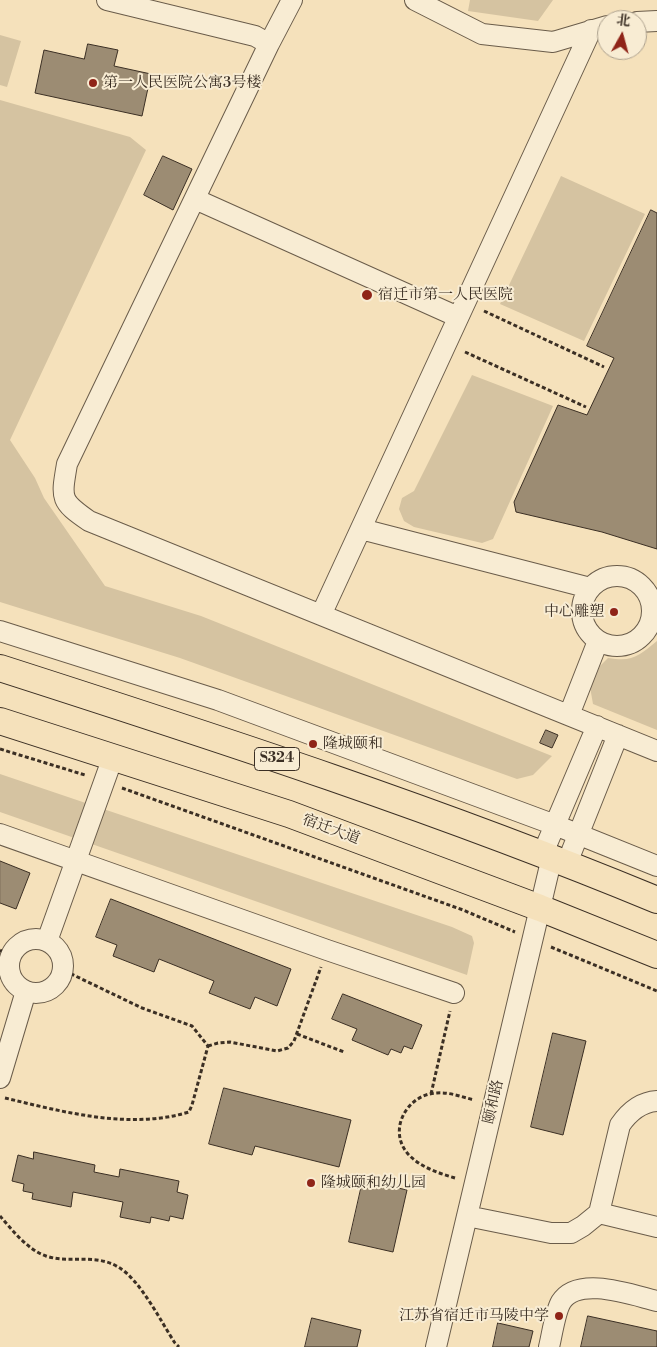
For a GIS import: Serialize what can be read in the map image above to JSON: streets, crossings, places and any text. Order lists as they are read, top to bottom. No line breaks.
{"streets":{"main road":["S324","宿迁大道"],"street":["颐和路"]},"crossings":[["S324","颐和路"],["宿迁大道","颐和路"]],"places":["第一人民医院公寓3号楼","宿迁市第一人民医院","中心雕塑","隆城颐和","隆城颐和幼儿园","江苏省宿迁市马陵中学"],"north":"top"}
